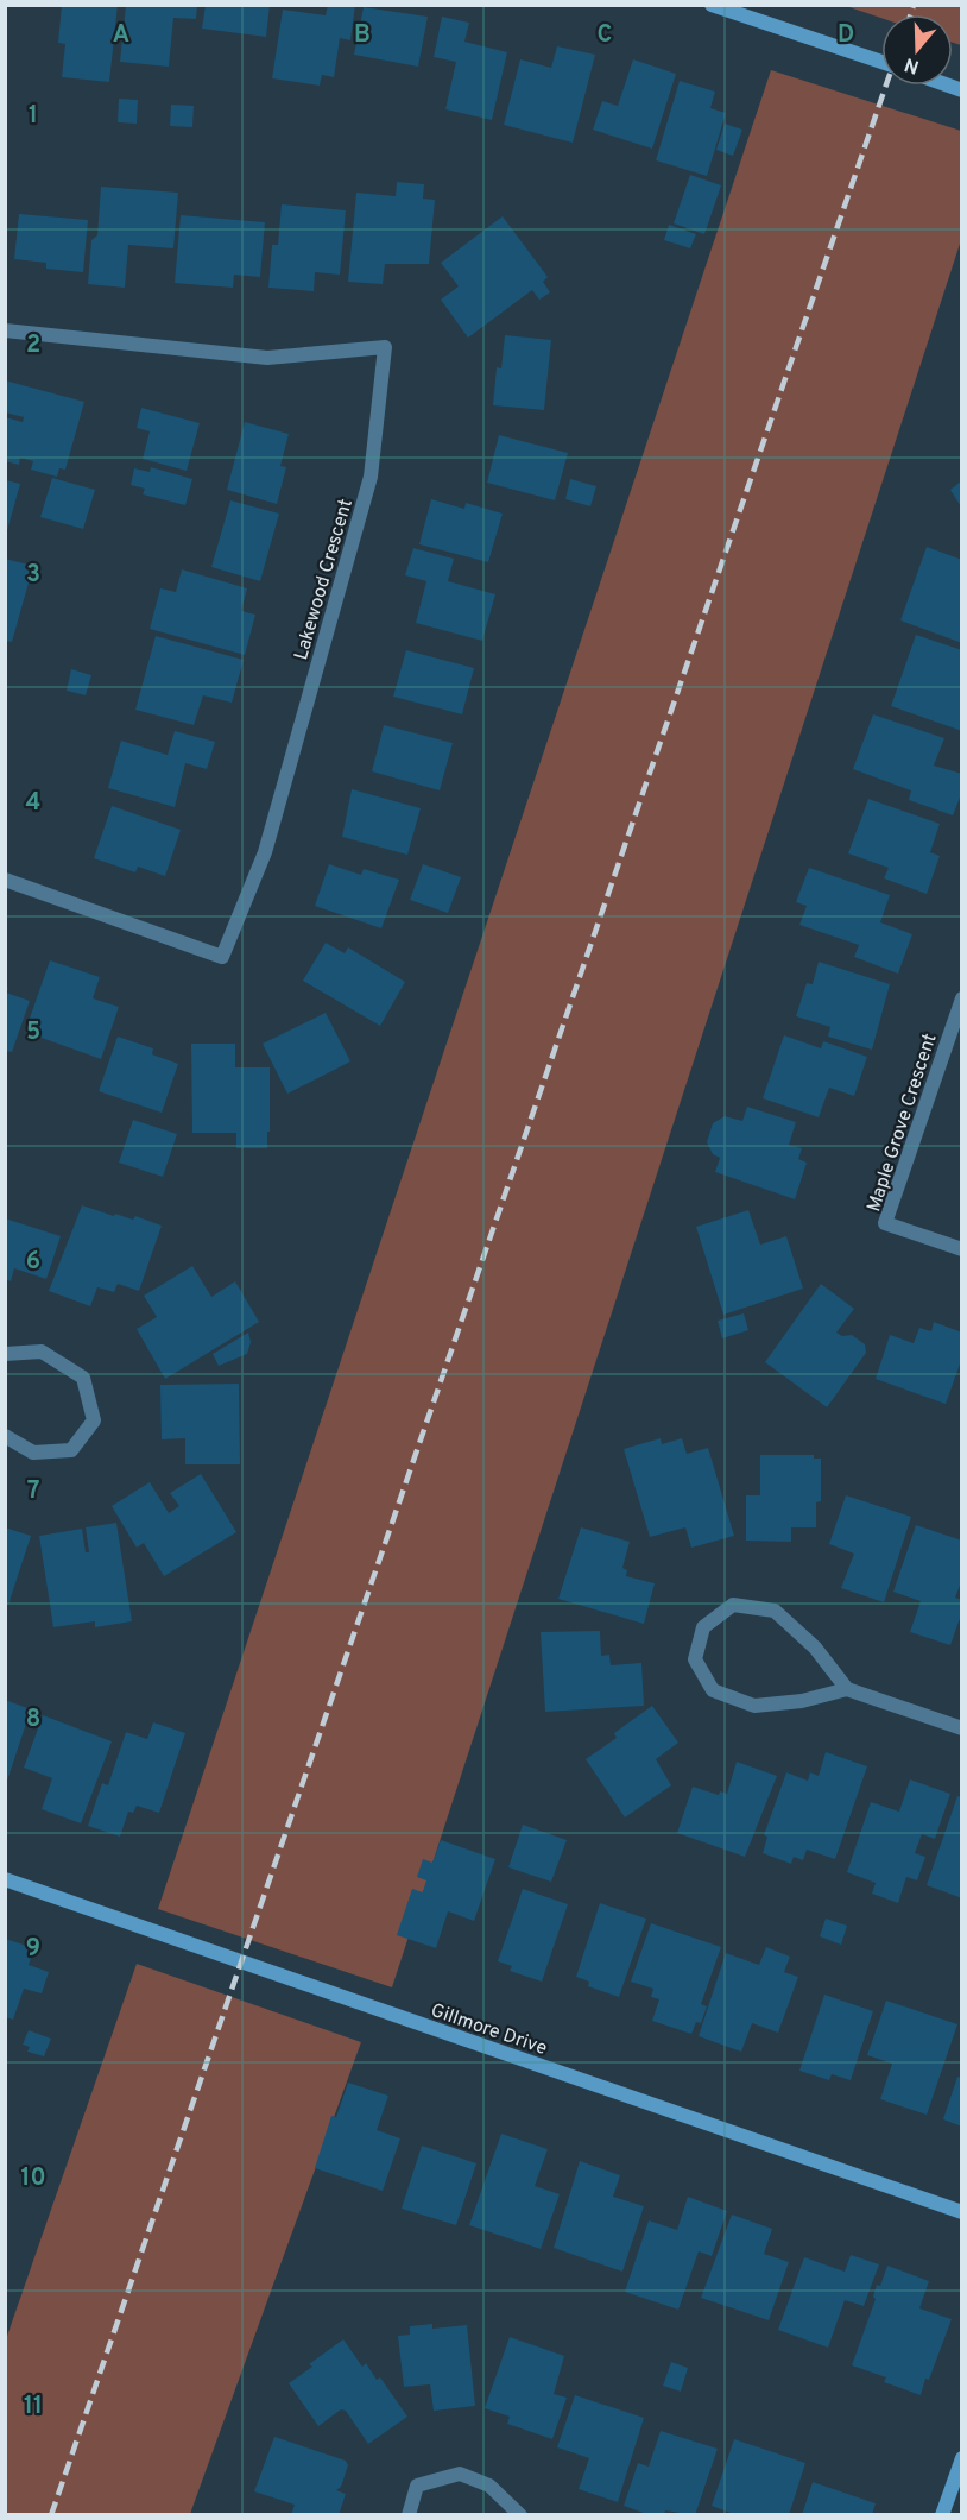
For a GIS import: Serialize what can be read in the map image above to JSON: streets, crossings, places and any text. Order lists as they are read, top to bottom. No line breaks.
{"streets":{"street":["Lakewood Crescent","Maple Grove Crescent","Gillmore Drive"]},"north":"bottom","grid":{"columns":["A","B","C","D"],"rows":["1","2","3","4","5","6","7","8","9","10","11"]}}
